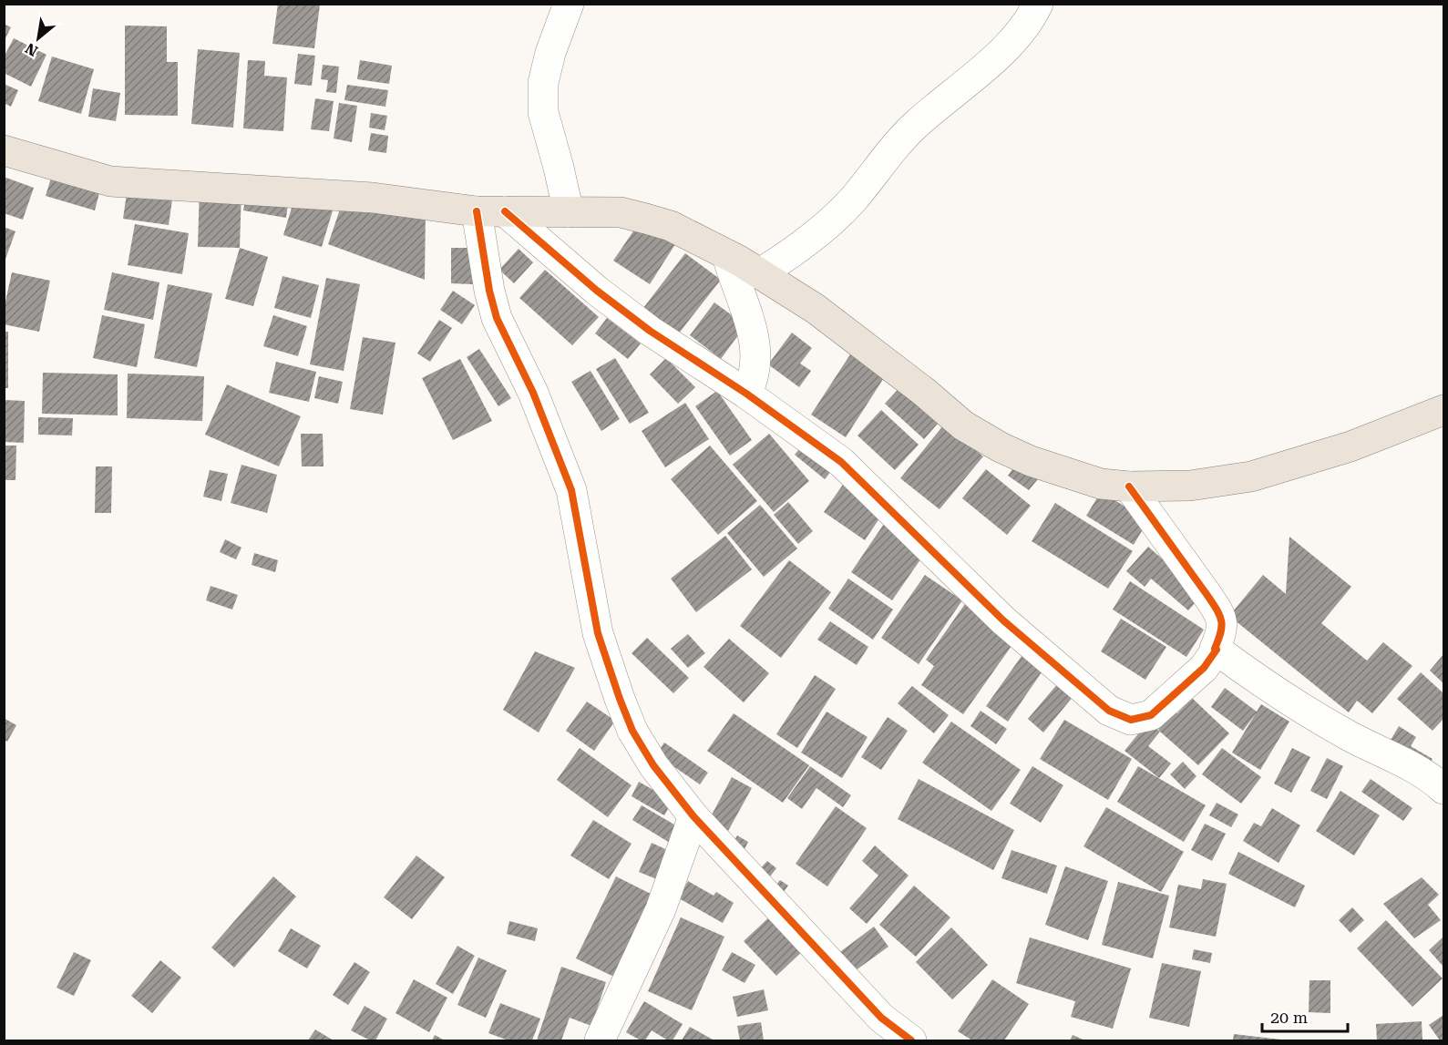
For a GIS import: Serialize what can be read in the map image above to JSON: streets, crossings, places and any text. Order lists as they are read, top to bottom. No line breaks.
{"scale_bar":"20 m","north":"bottom left"}
